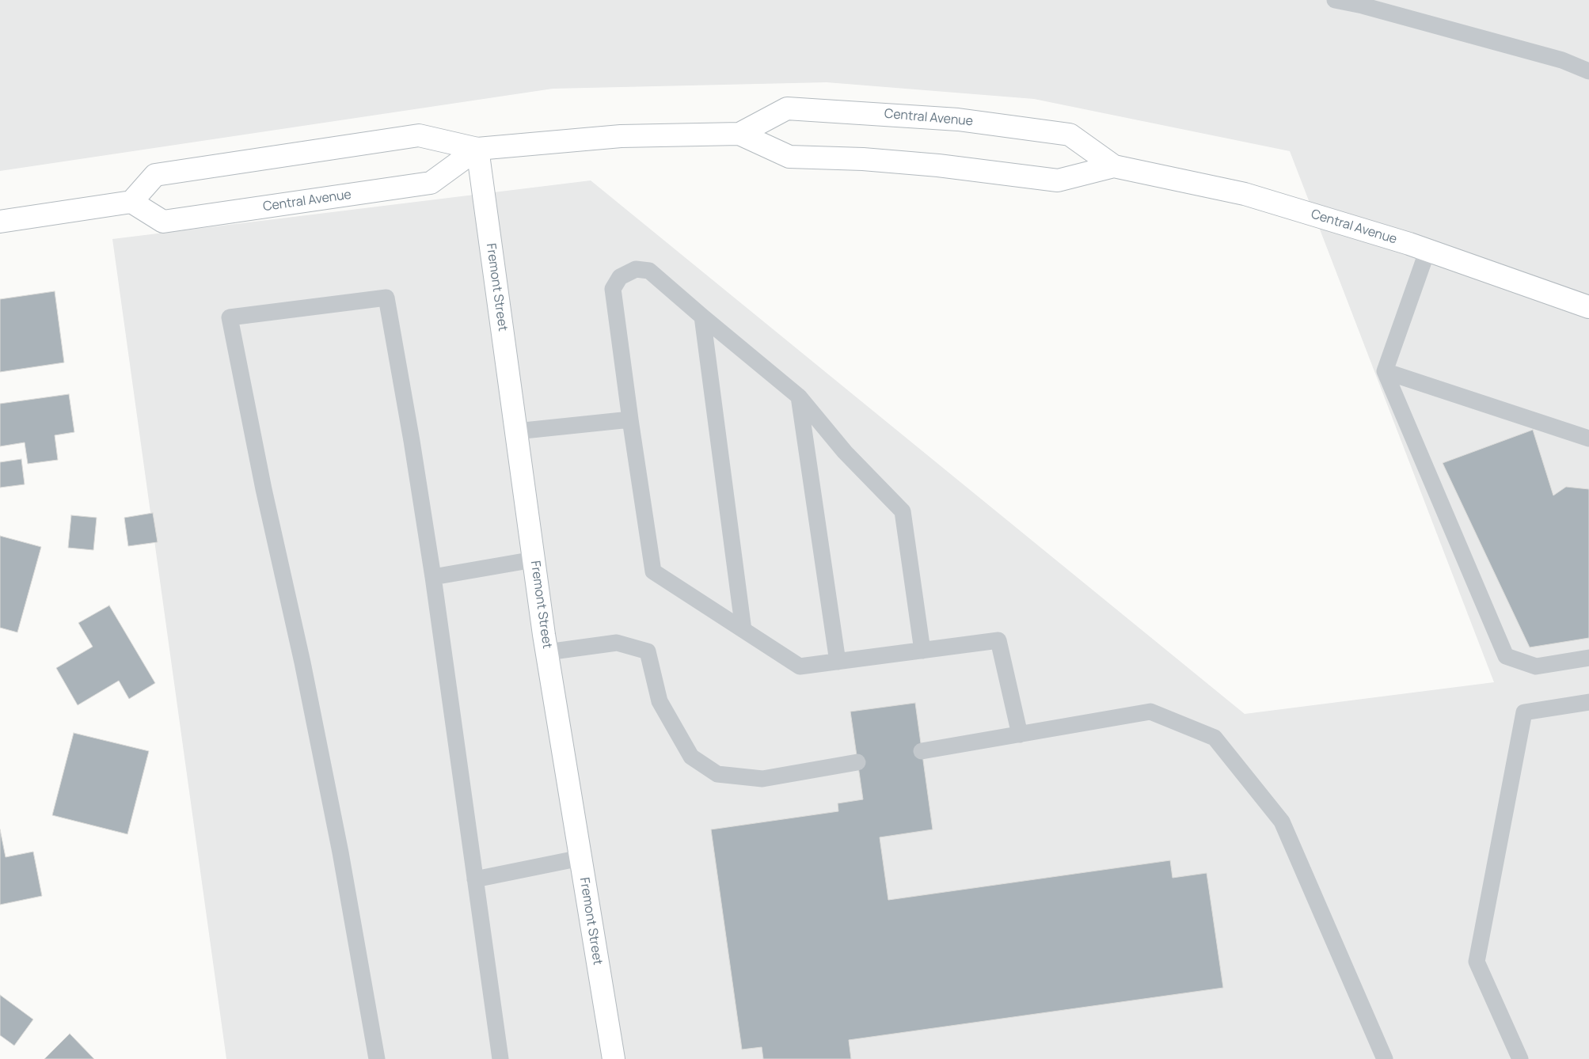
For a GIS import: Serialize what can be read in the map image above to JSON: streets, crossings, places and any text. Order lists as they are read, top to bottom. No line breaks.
{"streets":{"main road":["Central Avenue","Fremont Street"]},"crossings":[["Central Avenue","Fremont Street"]]}
